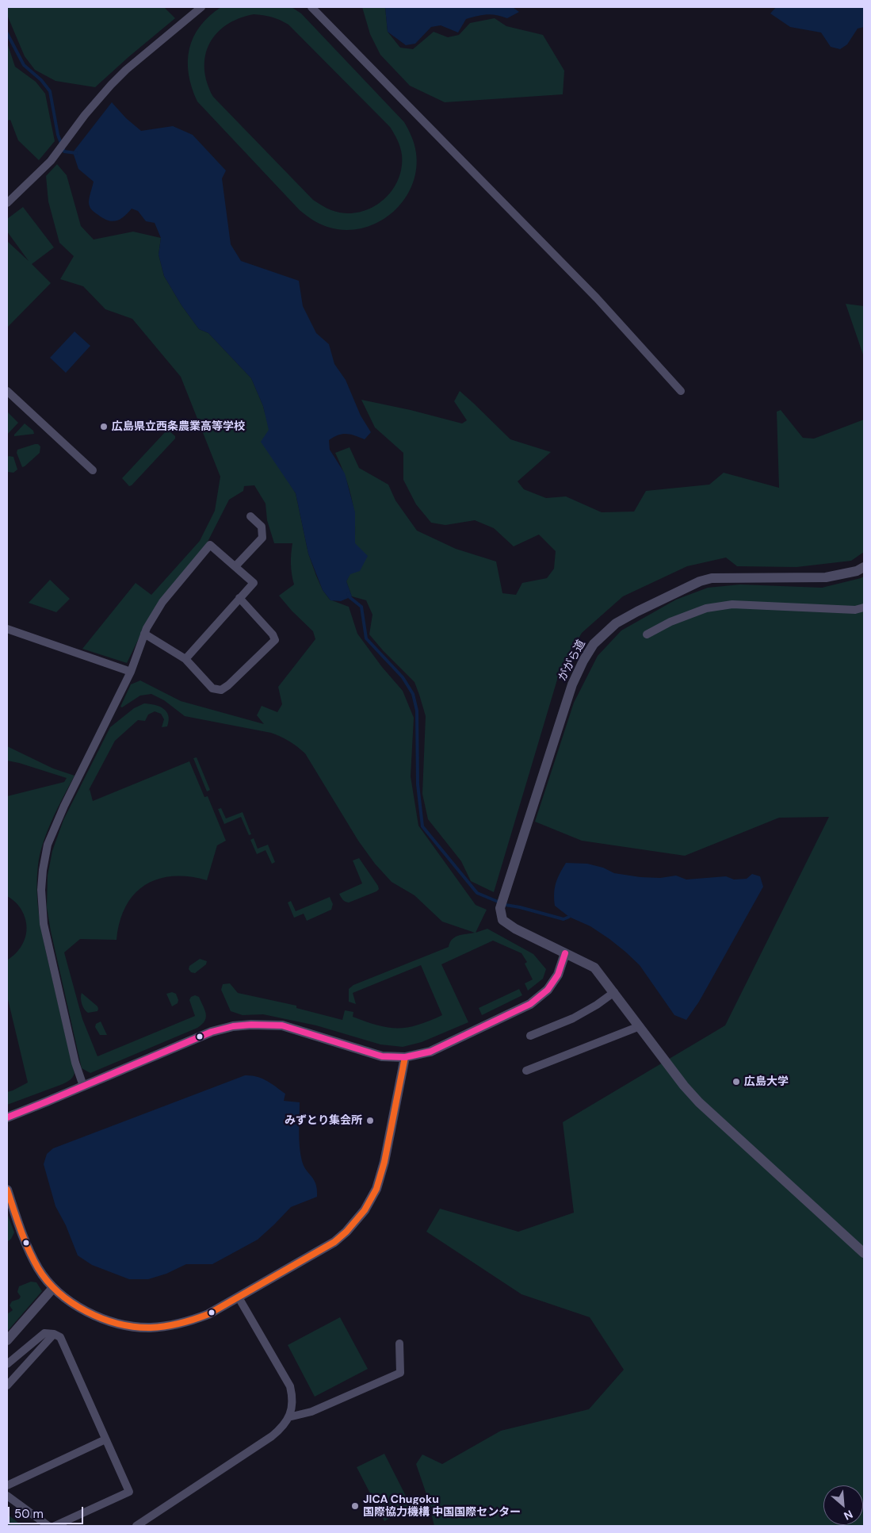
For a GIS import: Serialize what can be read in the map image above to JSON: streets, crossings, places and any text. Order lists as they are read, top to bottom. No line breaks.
{"streets":{"street":["ががら道"]},"places":["広島県立西条農業高等学校","広島大学","みずとり集会所","JICA Chugoku 国際協力機構 中国国際センター"],"scale_bar":"50 m","north":"bottom right"}
